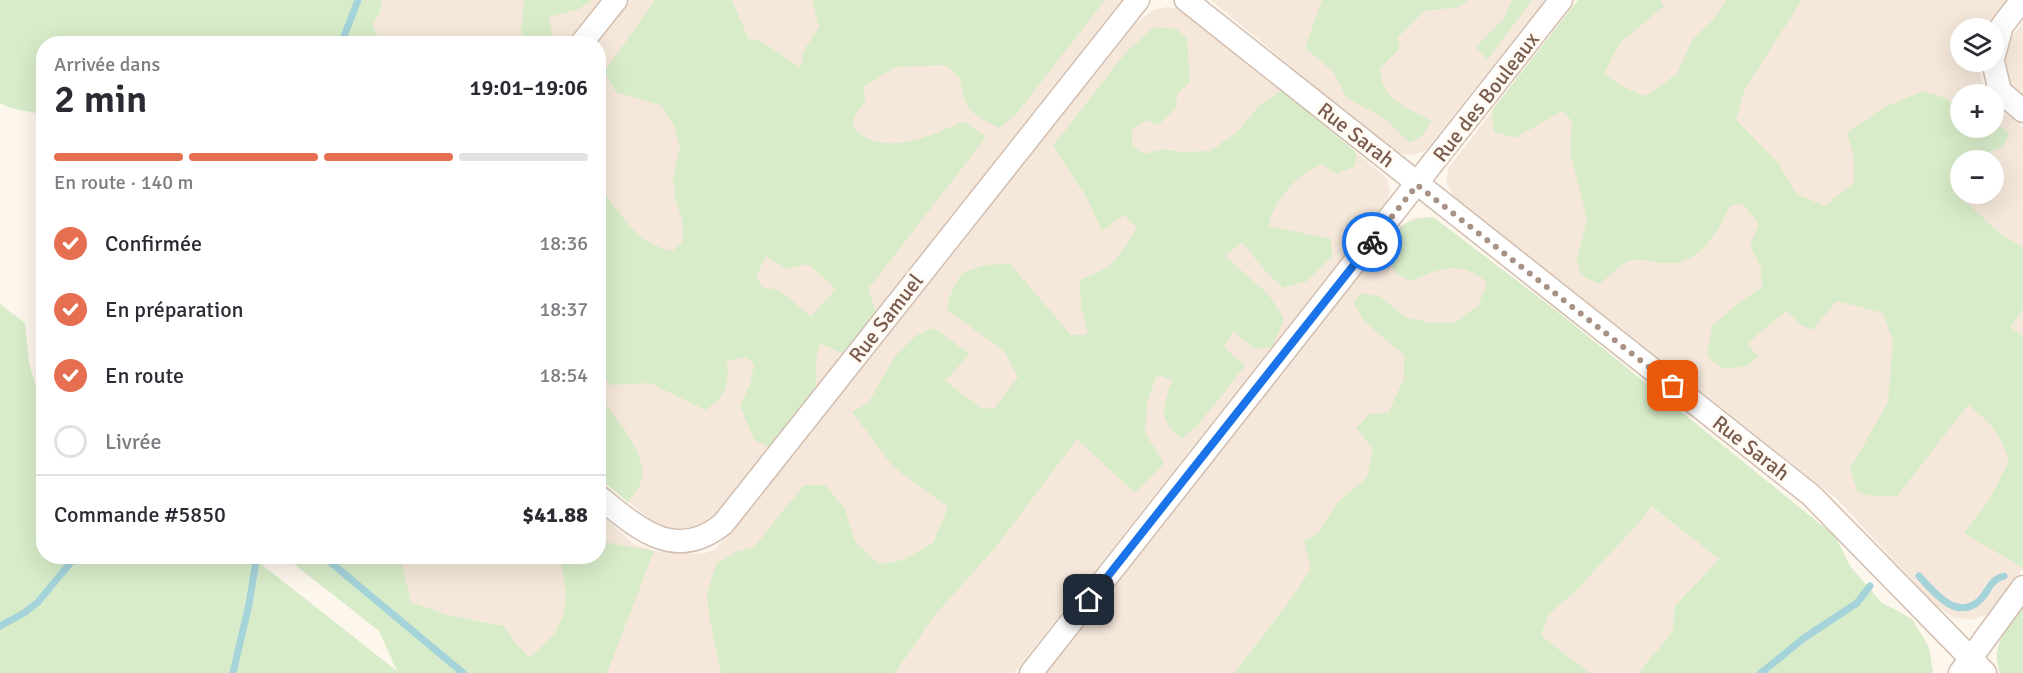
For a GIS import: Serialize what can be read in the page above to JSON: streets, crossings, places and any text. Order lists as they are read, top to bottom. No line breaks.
{"streets":{"street":["Rue des Bouleaux","Rue Sarah","Rue Samuel"]},"crossings":[["Rue des Bouleaux","Rue Sarah"]],"page":{"map_buttons":["+","−"],"heading":["2 min","Arrivée dans","19:01–19:06"],"panel":["Commande #5850","$41.88"],"bar":"En route · 140 m","list":[["Confirmée","18:36"],["En préparation","18:37"],["En route","18:54"],"Livrée"]}}
